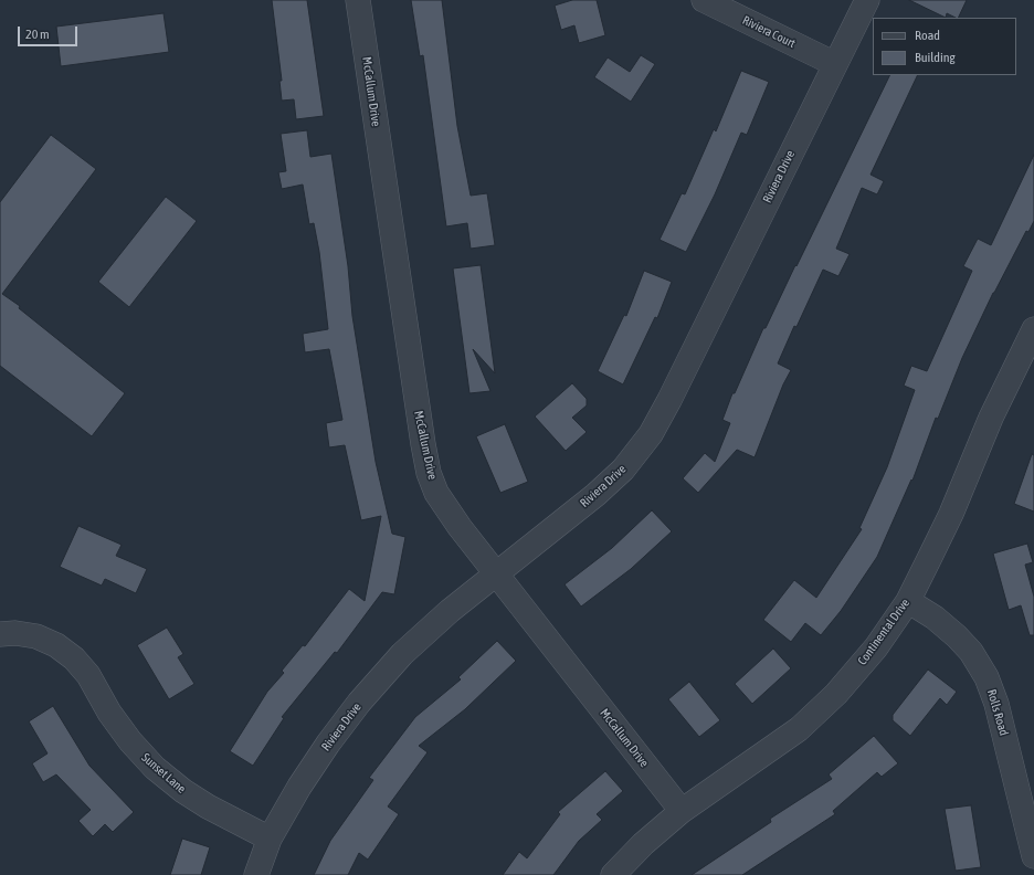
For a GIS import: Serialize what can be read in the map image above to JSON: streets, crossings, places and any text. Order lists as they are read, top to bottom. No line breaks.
{"streets":{"street":["Riviera Court","McCallum Drive","Riviera Drive","Continental Drive","Rolls Road","Sunset Lane"]},"crossings":[["Riviera Court","Riviera Drive"],["McCallum Drive","Riviera Drive"],["McCallum Drive","Continental Drive"],["Riviera Drive","Sunset Lane"],["Continental Drive","Rolls Road"]],"legend":["Road","Building"],"scale_bar":"20 m"}
